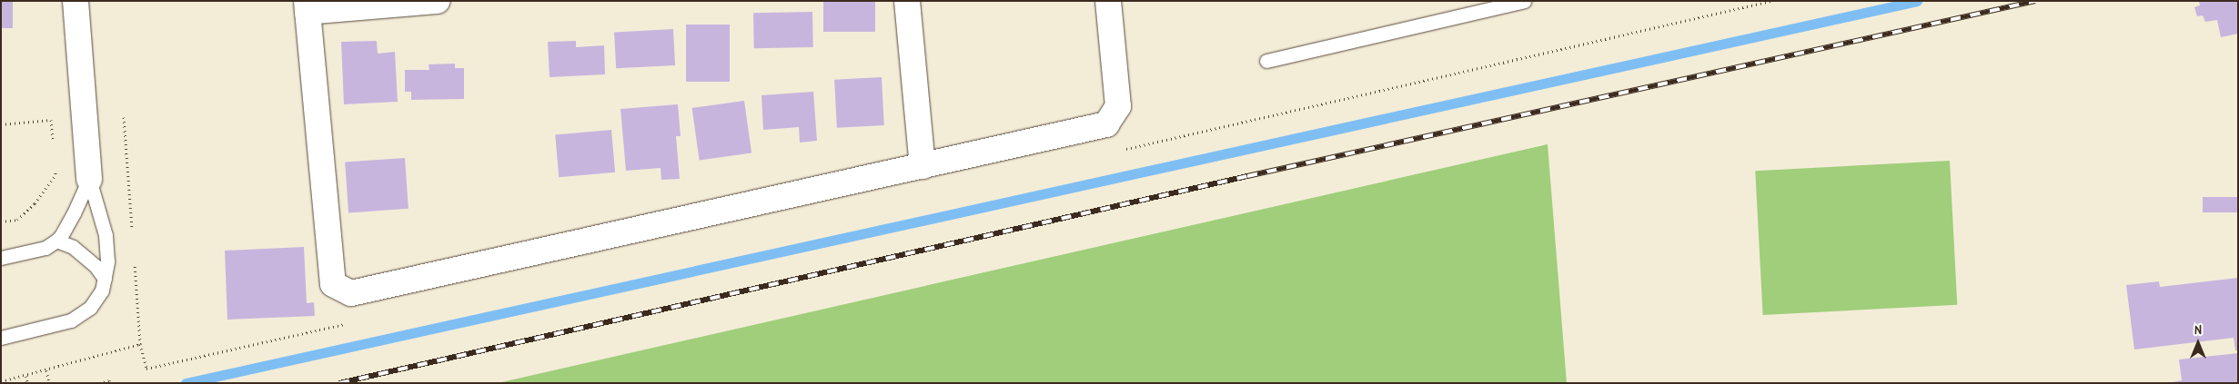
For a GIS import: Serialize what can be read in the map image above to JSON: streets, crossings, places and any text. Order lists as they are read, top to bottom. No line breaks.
{"north":"top"}
